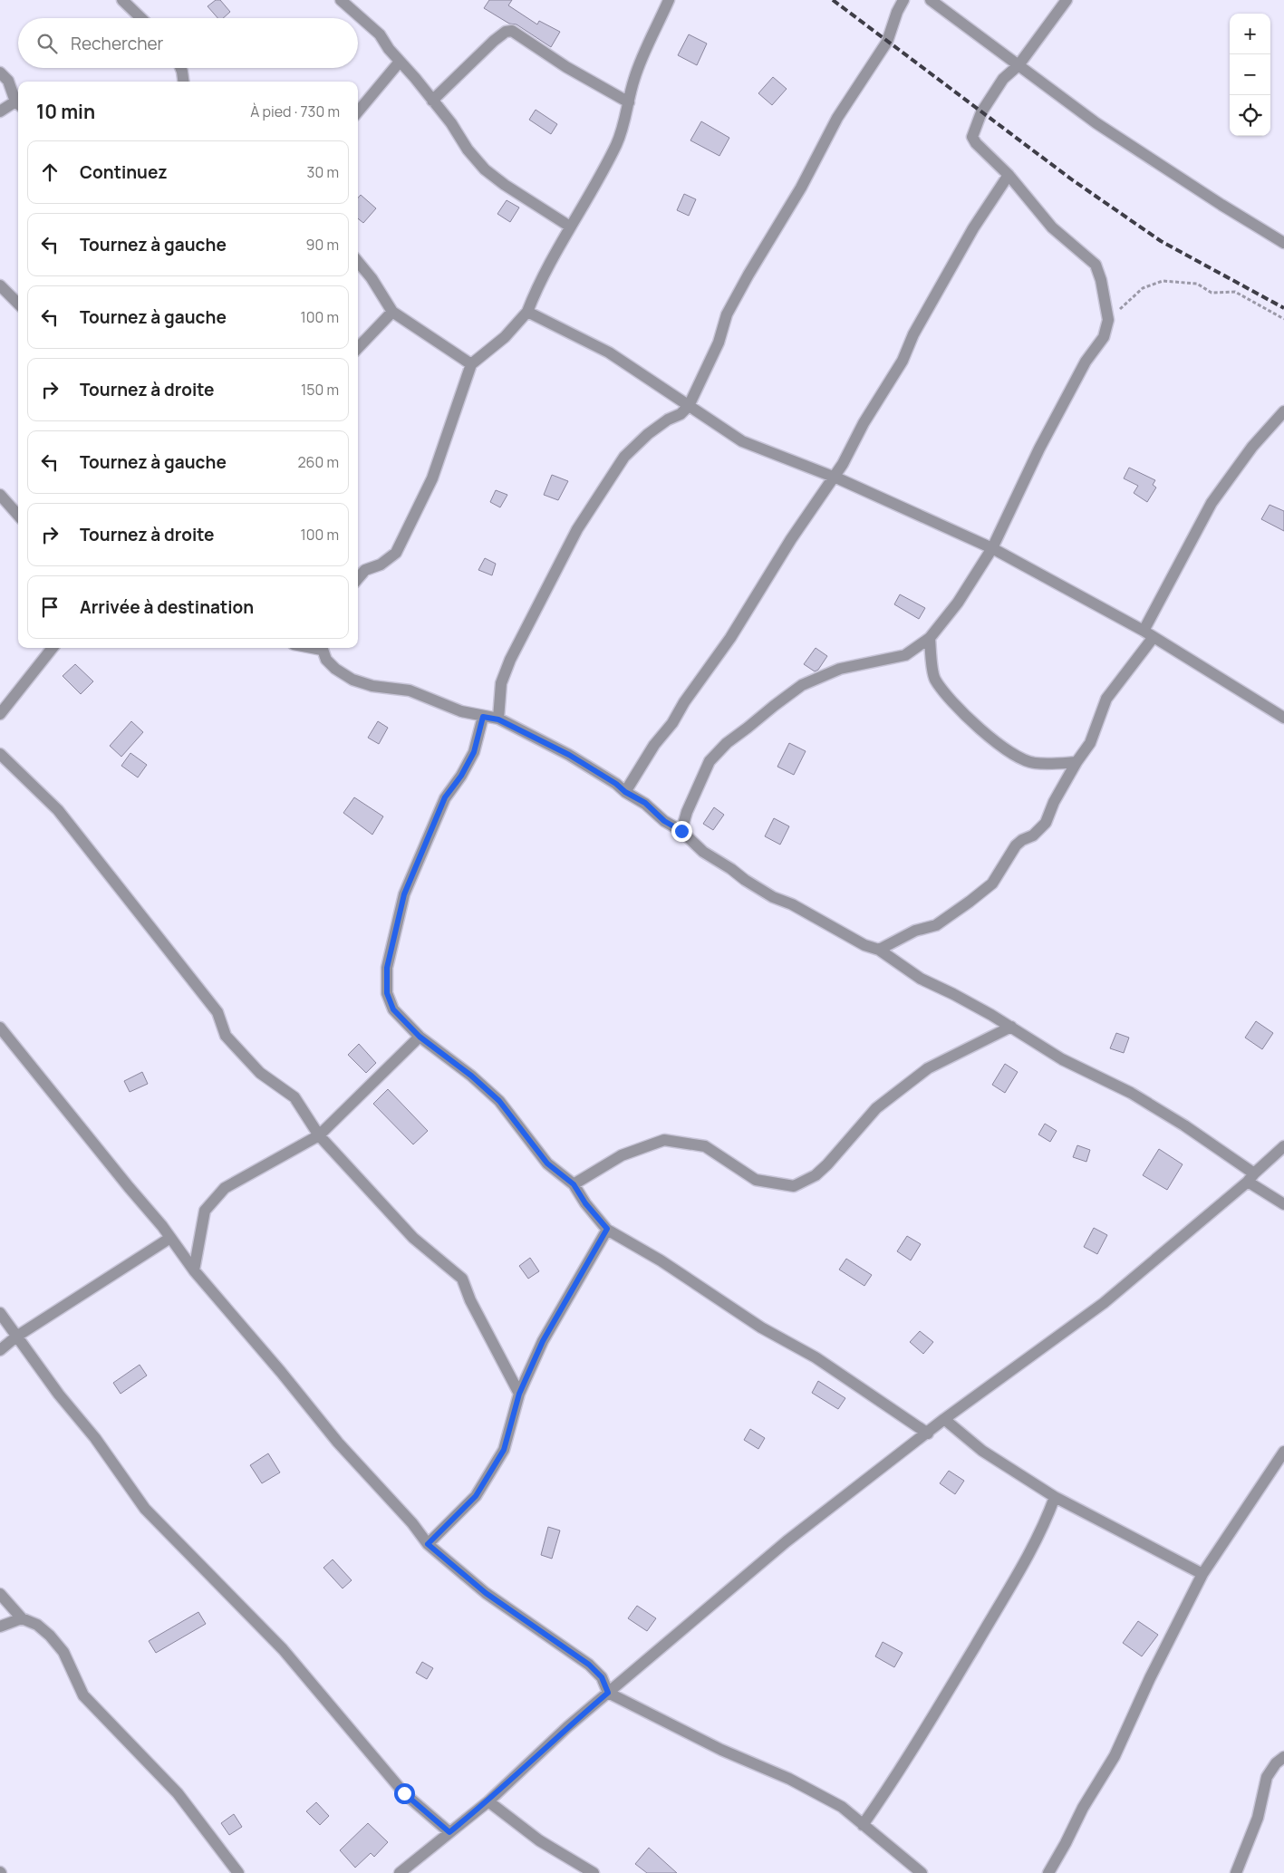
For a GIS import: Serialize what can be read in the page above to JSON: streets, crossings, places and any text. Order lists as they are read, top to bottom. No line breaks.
{"page":{"map_buttons":["+","−"],"search":"Rechercher","heading":["10 min","À pied · 730 m"],"list":[["Continuez","30 m"],["Tournez à gauche","90 m"],["Tournez à gauche","100 m"],["Tournez à droite","150 m"],["Tournez à gauche","260 m"],["Tournez à droite","100 m"],"Arrivée à destination"]}}
